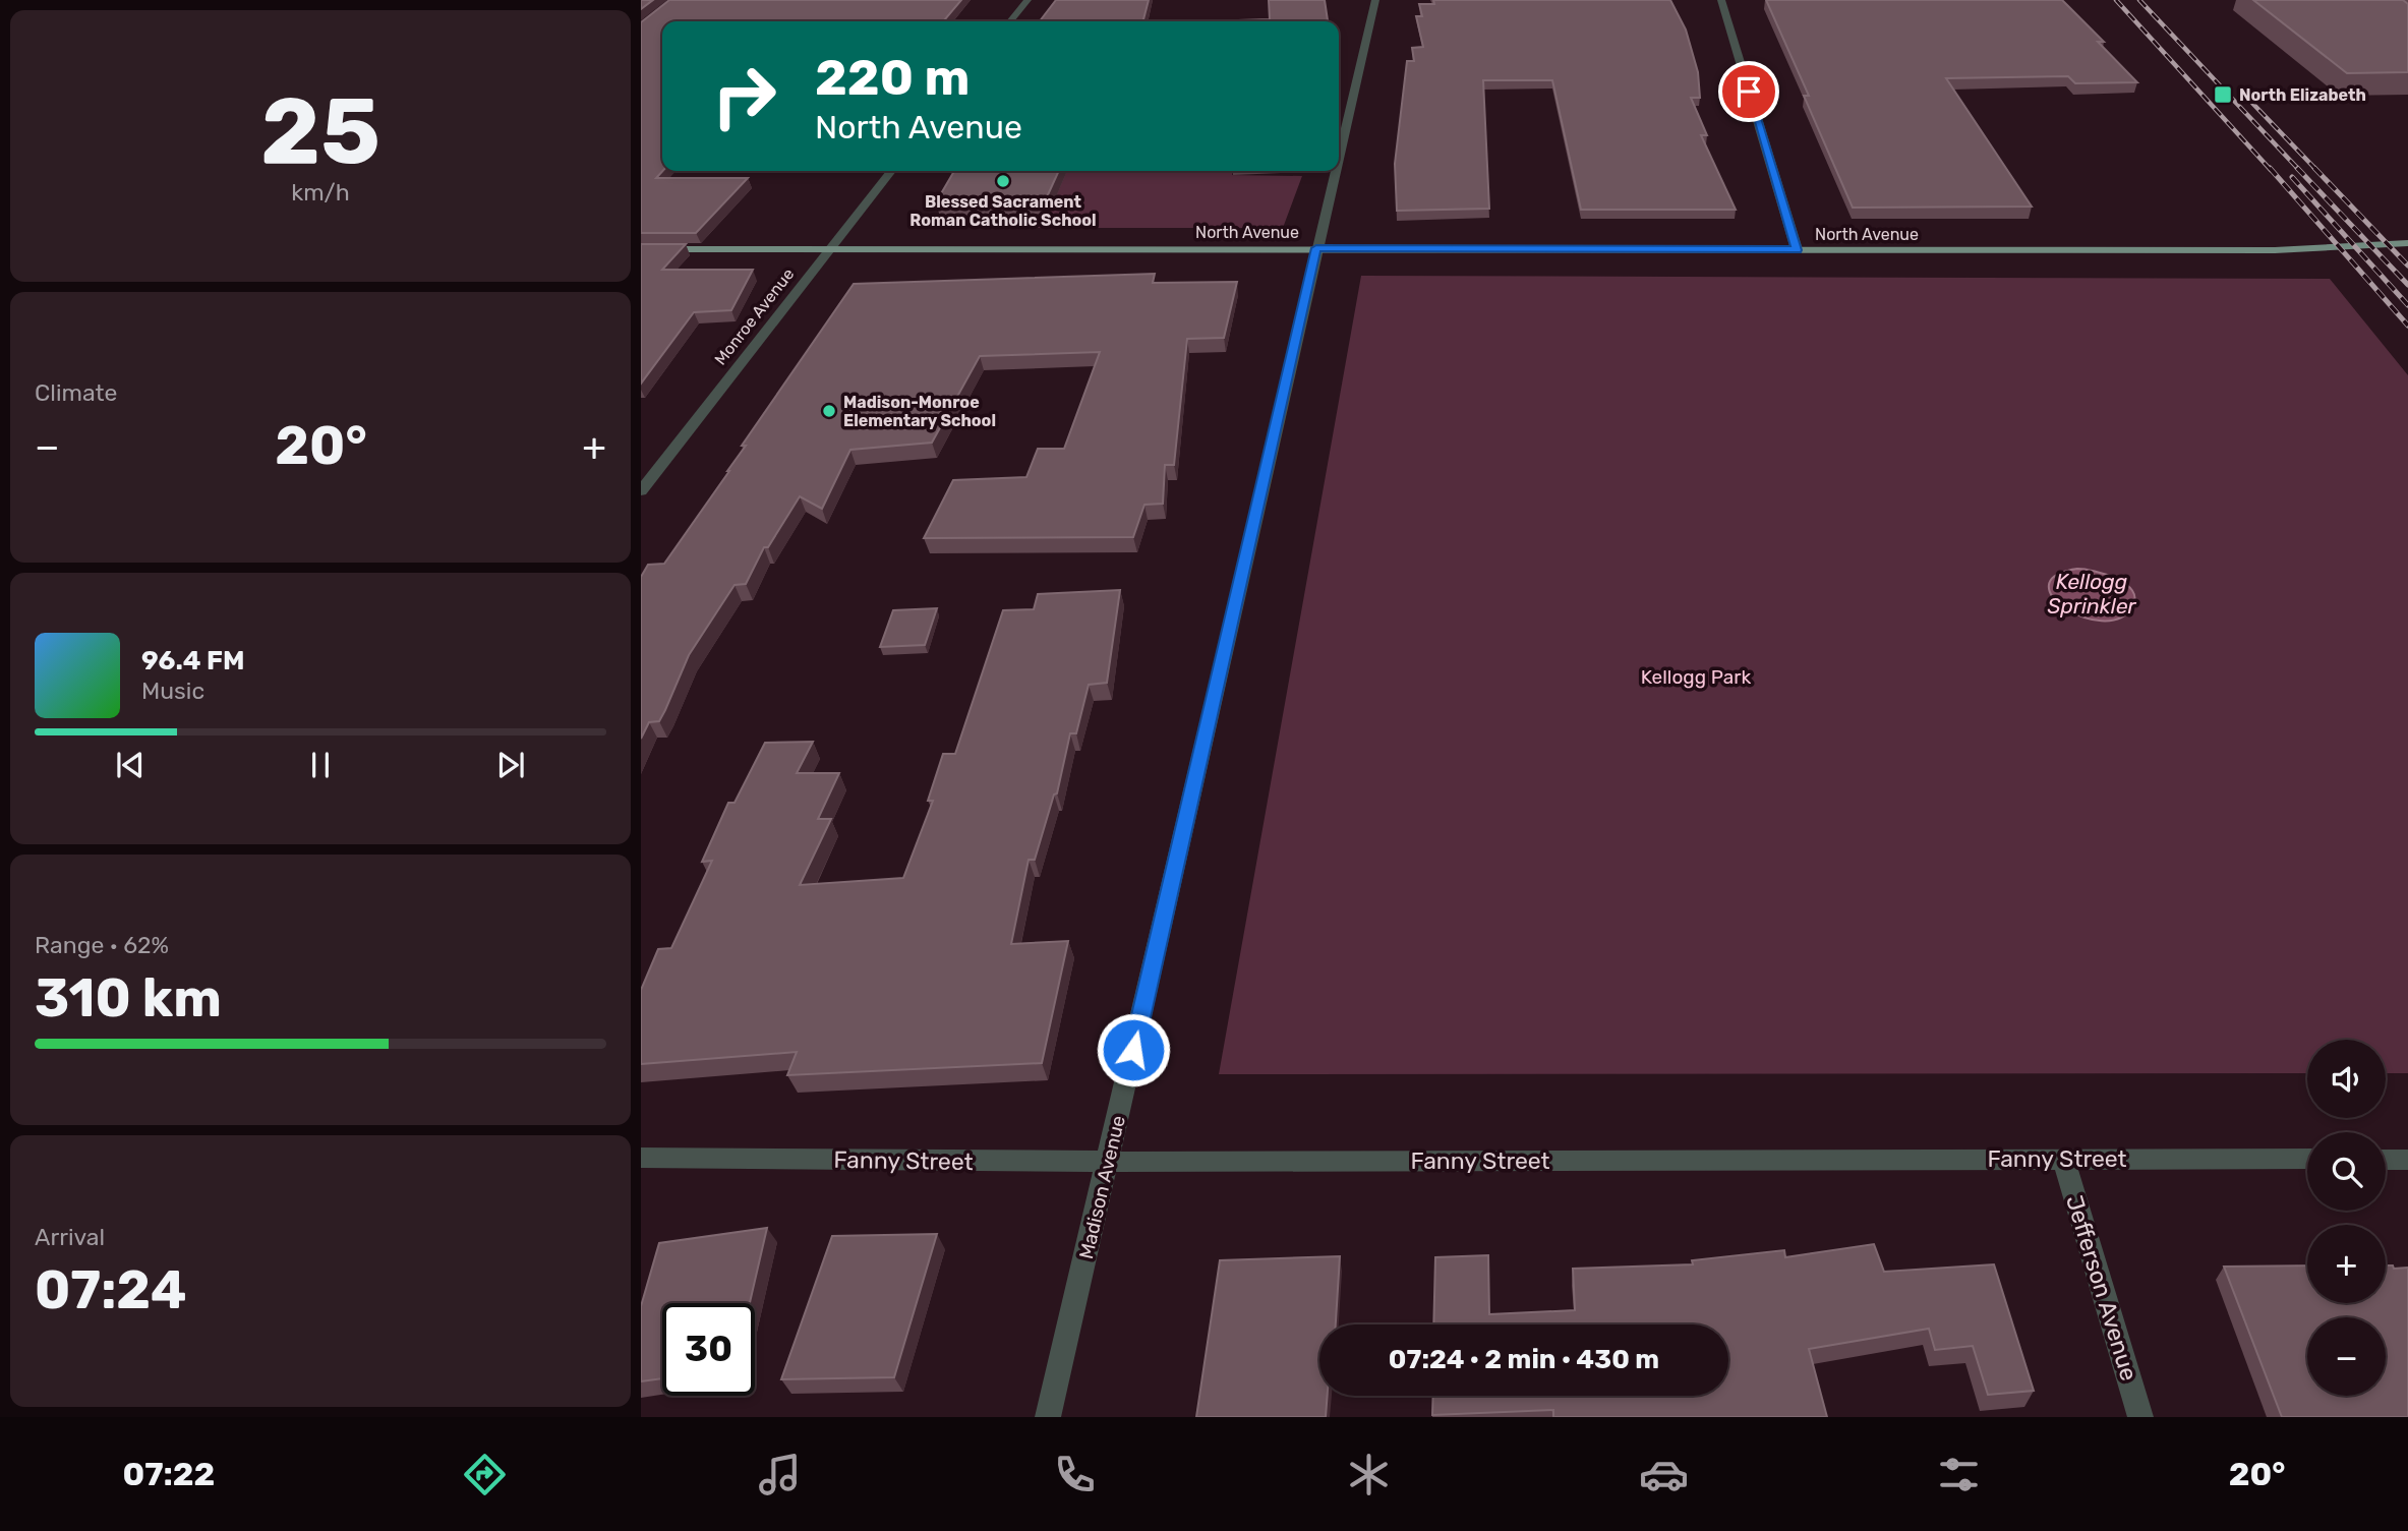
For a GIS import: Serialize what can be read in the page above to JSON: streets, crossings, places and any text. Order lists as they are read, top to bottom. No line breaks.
{"streets":{"main road":["North Avenue"],"street":["Monroe Avenue","Fanny Street","Madison Avenue","Jefferson Avenue"]},"crossings":[["North Avenue","Monroe Avenue"],["North Avenue","Madison Avenue"],["Fanny Street","Madison Avenue"],["Fanny Street","Jefferson Avenue"]],"water":["Kellogg Sprinkler"],"parks":["Kellogg Park"],"places":{"transit":["North Elizabeth"],"other":["Blessed Sacrament Roman Catholic School","Madison-Monroe Elementary School"]},"page":{"tile":[["25","km/h"],"Climate",["Range · 62%","310 km"],["Arrival","07:24"]],"turn":["220 m","North Avenue"],"heat":["−","20°","+"],"song":["96.4 FM","Music"],"map_buttons":["+","−"],"limit":"30","trip":"07:24 · 2 min · 430 m","tabs":["07:22","20°"]}}
